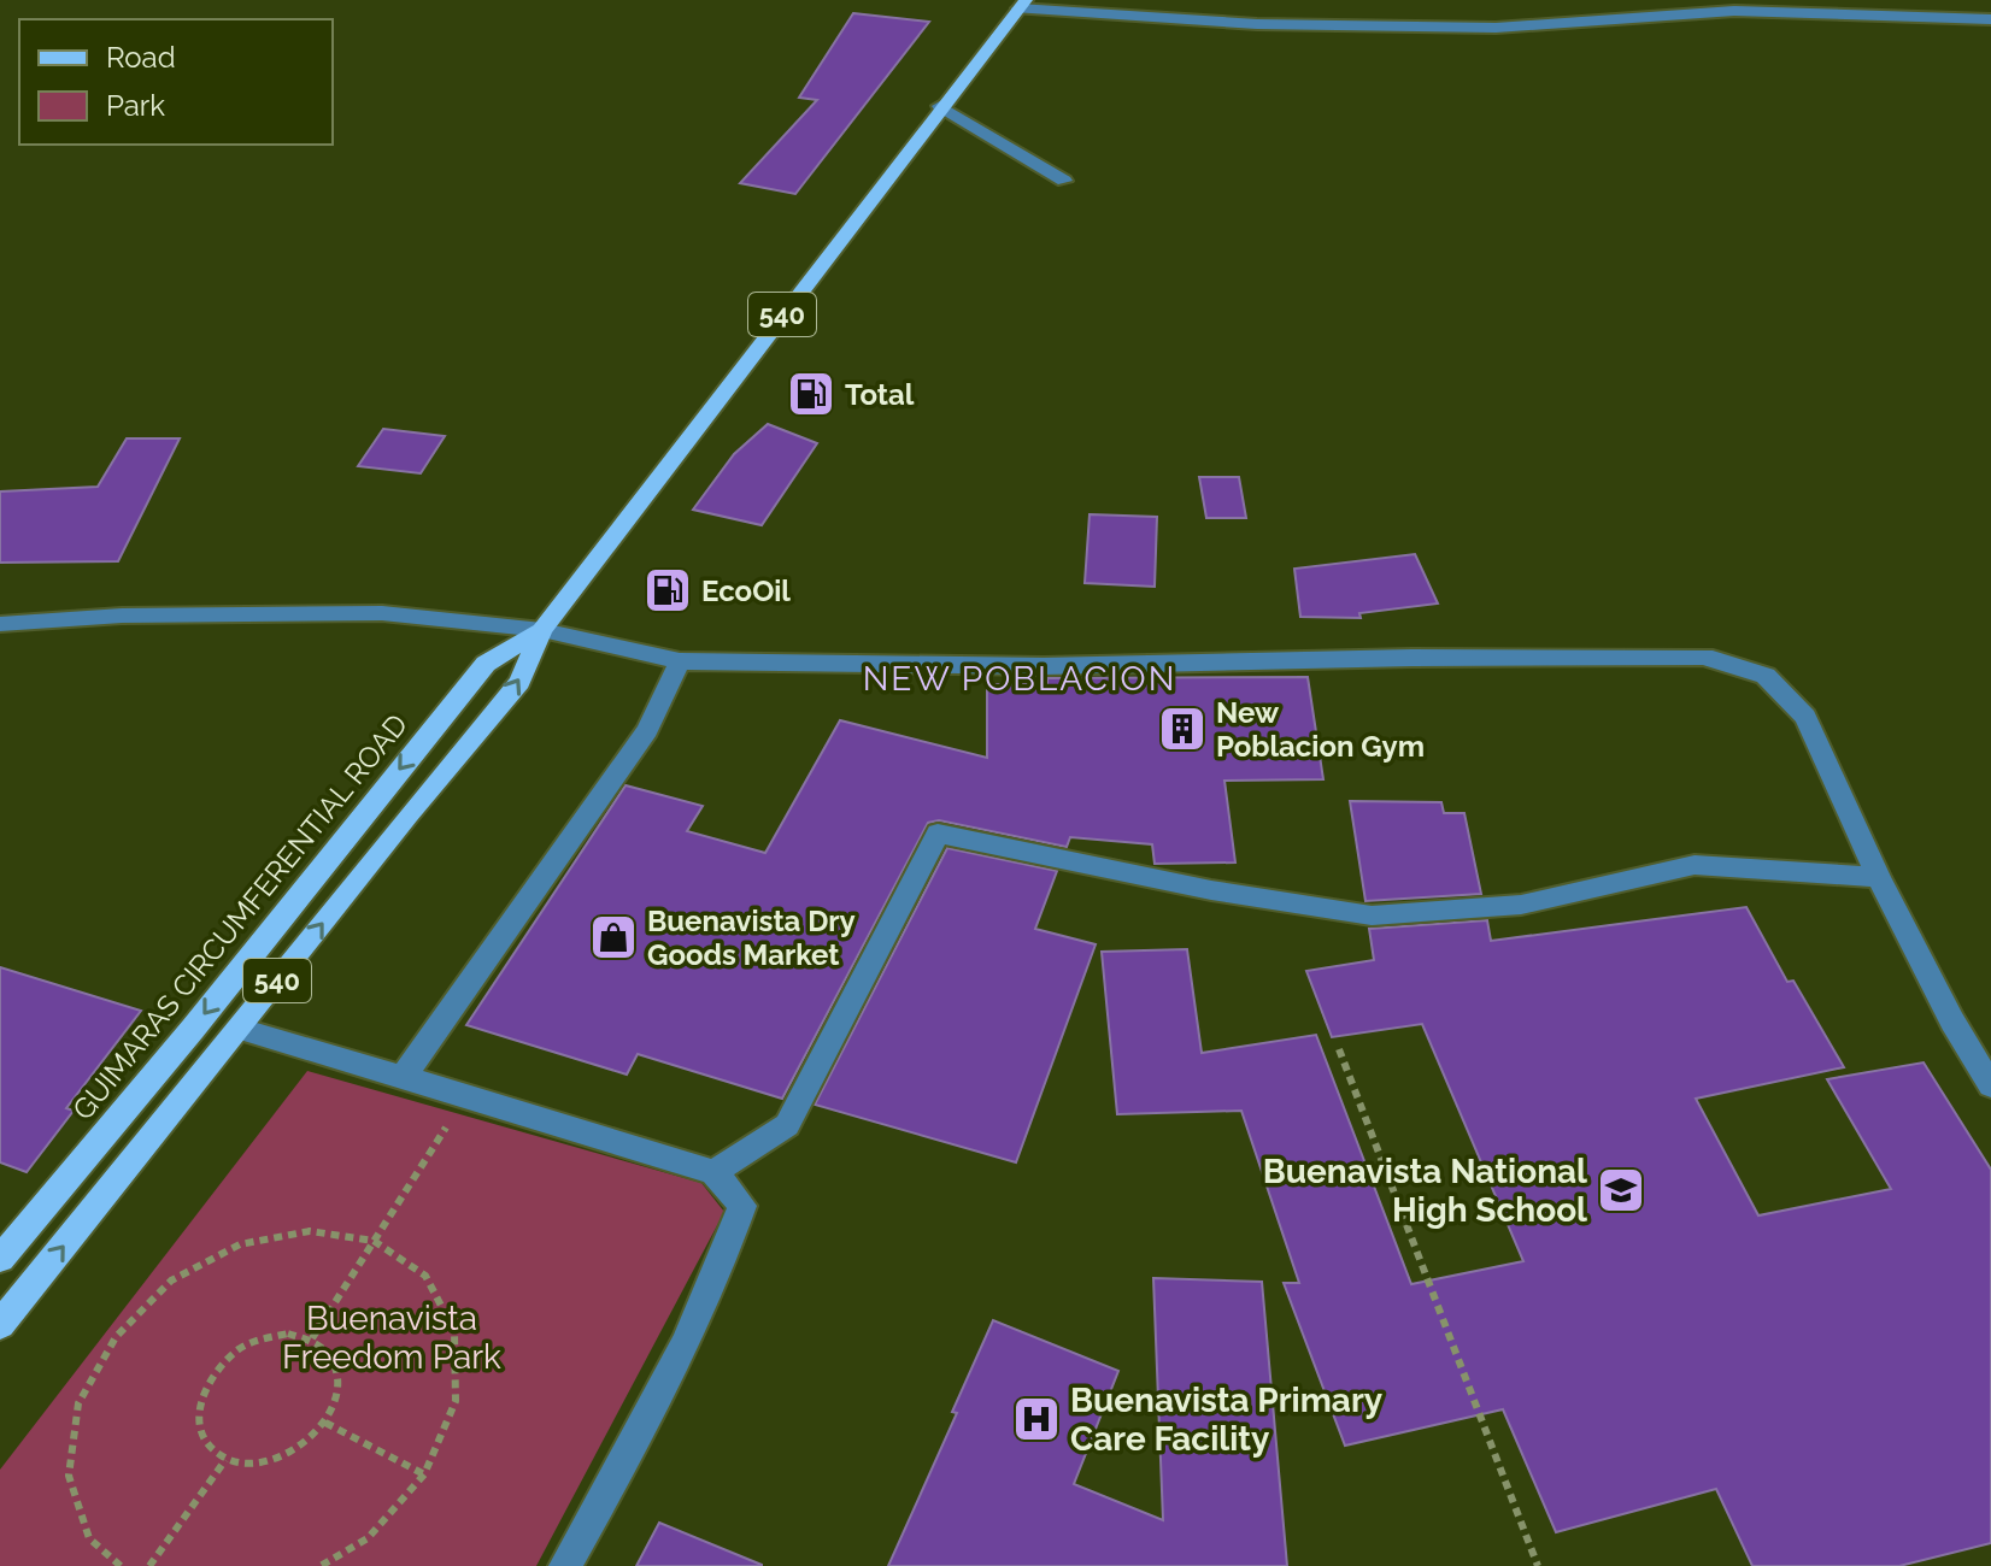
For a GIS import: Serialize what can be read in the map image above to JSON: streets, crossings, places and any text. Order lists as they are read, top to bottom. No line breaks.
{"streets":{"main road":["540","GUIMARAS CIRCUMFERENTIAL ROAD"]},"districts":["NEW POBLACION"],"parks":["Buenavista Freedom Park"],"places":{"fuel station":["Total","EcoOil"],"building":["New Poblacion Gym"],"shop":["Buenavista Dry Goods Market"],"school or university":["Buenavista National High School"],"hospital":["Buenavista Primary Care Facility"]},"legend":["Road","Park"]}
